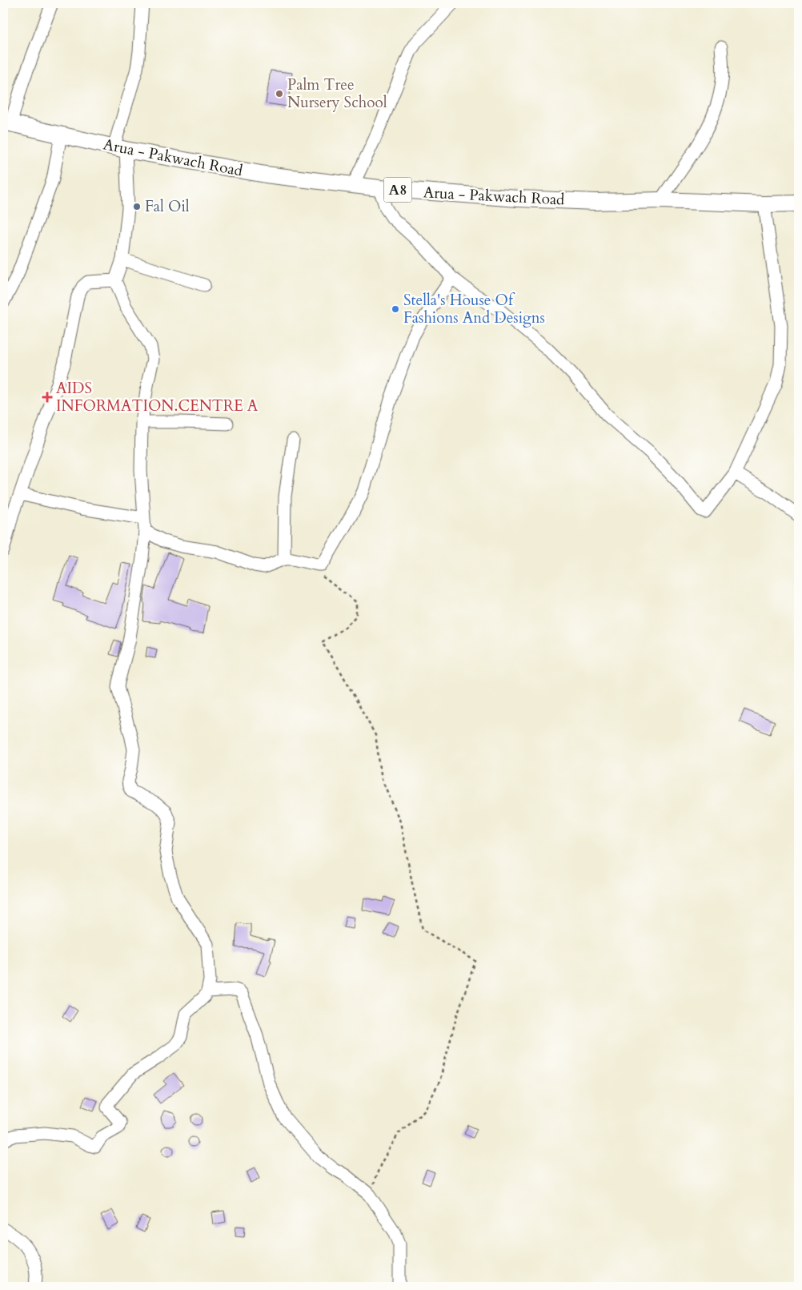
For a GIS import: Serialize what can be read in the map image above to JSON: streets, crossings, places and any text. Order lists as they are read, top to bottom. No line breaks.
{"streets":{"main road":["Arua - Pakwach Road","A8"]},"places":{"other":["Palm Tree Nursery School","Fal Oil","Stella's House Of Fashions And Designs"],"health":["AIDS INFORMATION.CENTRE A"]}}
